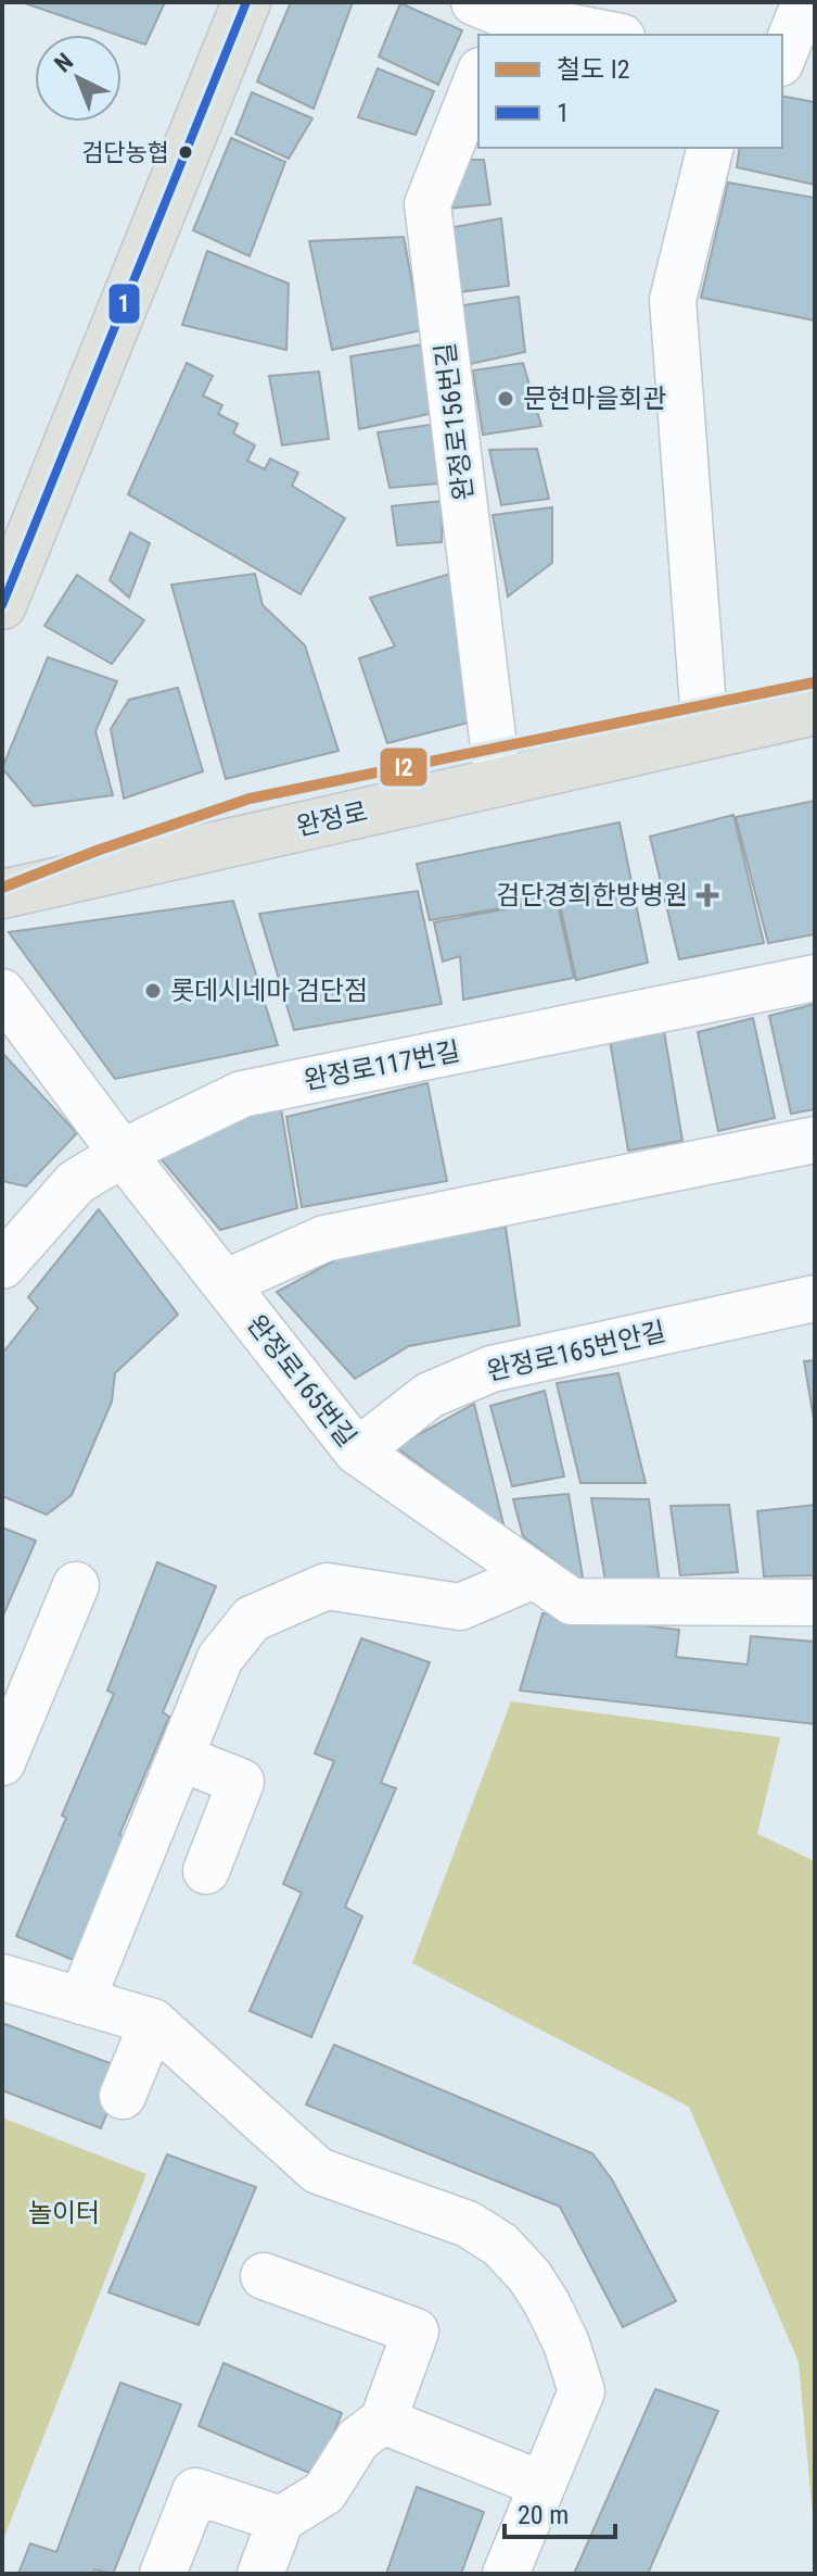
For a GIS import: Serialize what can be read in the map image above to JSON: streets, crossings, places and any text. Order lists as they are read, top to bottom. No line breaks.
{"streets":{"main road":["완정로"],"street":["완정로156번길","완정로117번길","완정로165번안길","완정로165번길"]},"crossings":[["완정로156번길","완정로"],["완정로117번길","완정로165번길"],["완정로165번안길","완정로165번길"]],"parks":["놀이터"],"places":{"other":["검단농협","문현마을회관","롯데시네마 검단점"],"health":["검단경희한방병원"]},"lines":["transit line 1","rail line I2"],"legend":["철도 I2","1"],"scale_bar":"20 m","north":"top left"}
